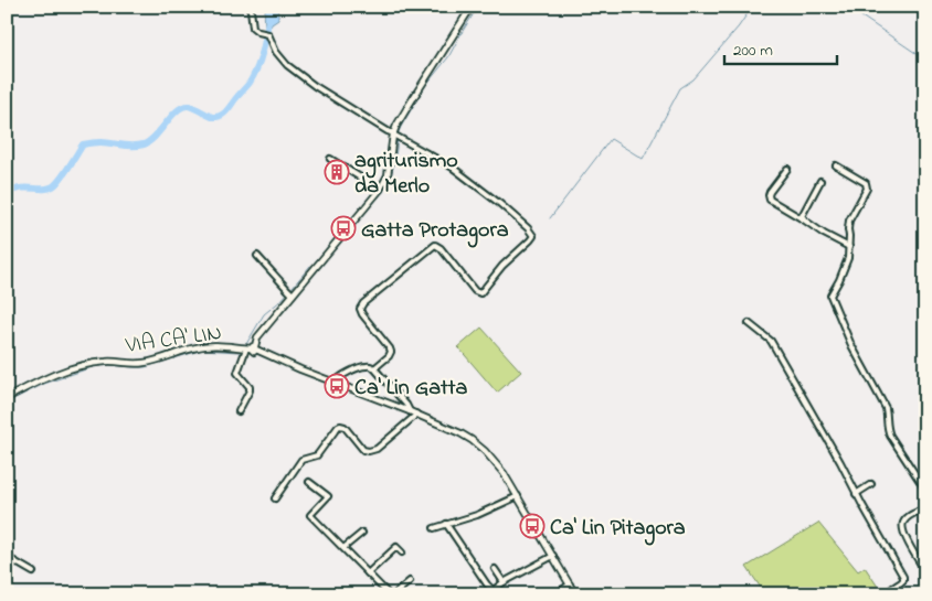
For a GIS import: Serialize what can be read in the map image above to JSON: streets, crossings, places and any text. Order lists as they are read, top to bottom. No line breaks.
{"streets":{"street":["VIA CA' LIN"]},"places":{"building":["agriturismo da Merlo"],"bus stop":["Gatta Protagora","Ca' Lin Gatta","Ca' Lin Pitagora"]},"scale_bar":"200 m"}
